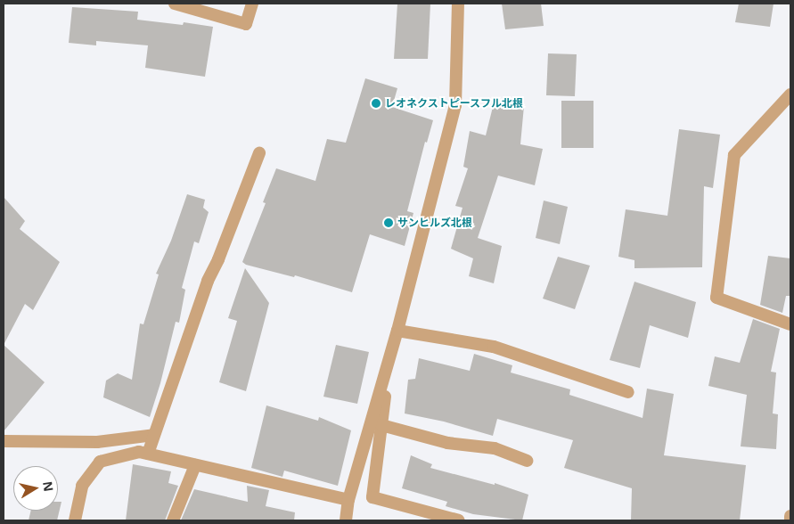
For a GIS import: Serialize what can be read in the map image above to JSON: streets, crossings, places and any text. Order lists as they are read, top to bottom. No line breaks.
{"places":["レオネクストピースフル北根","サンヒルズ北根"],"north":"right"}
